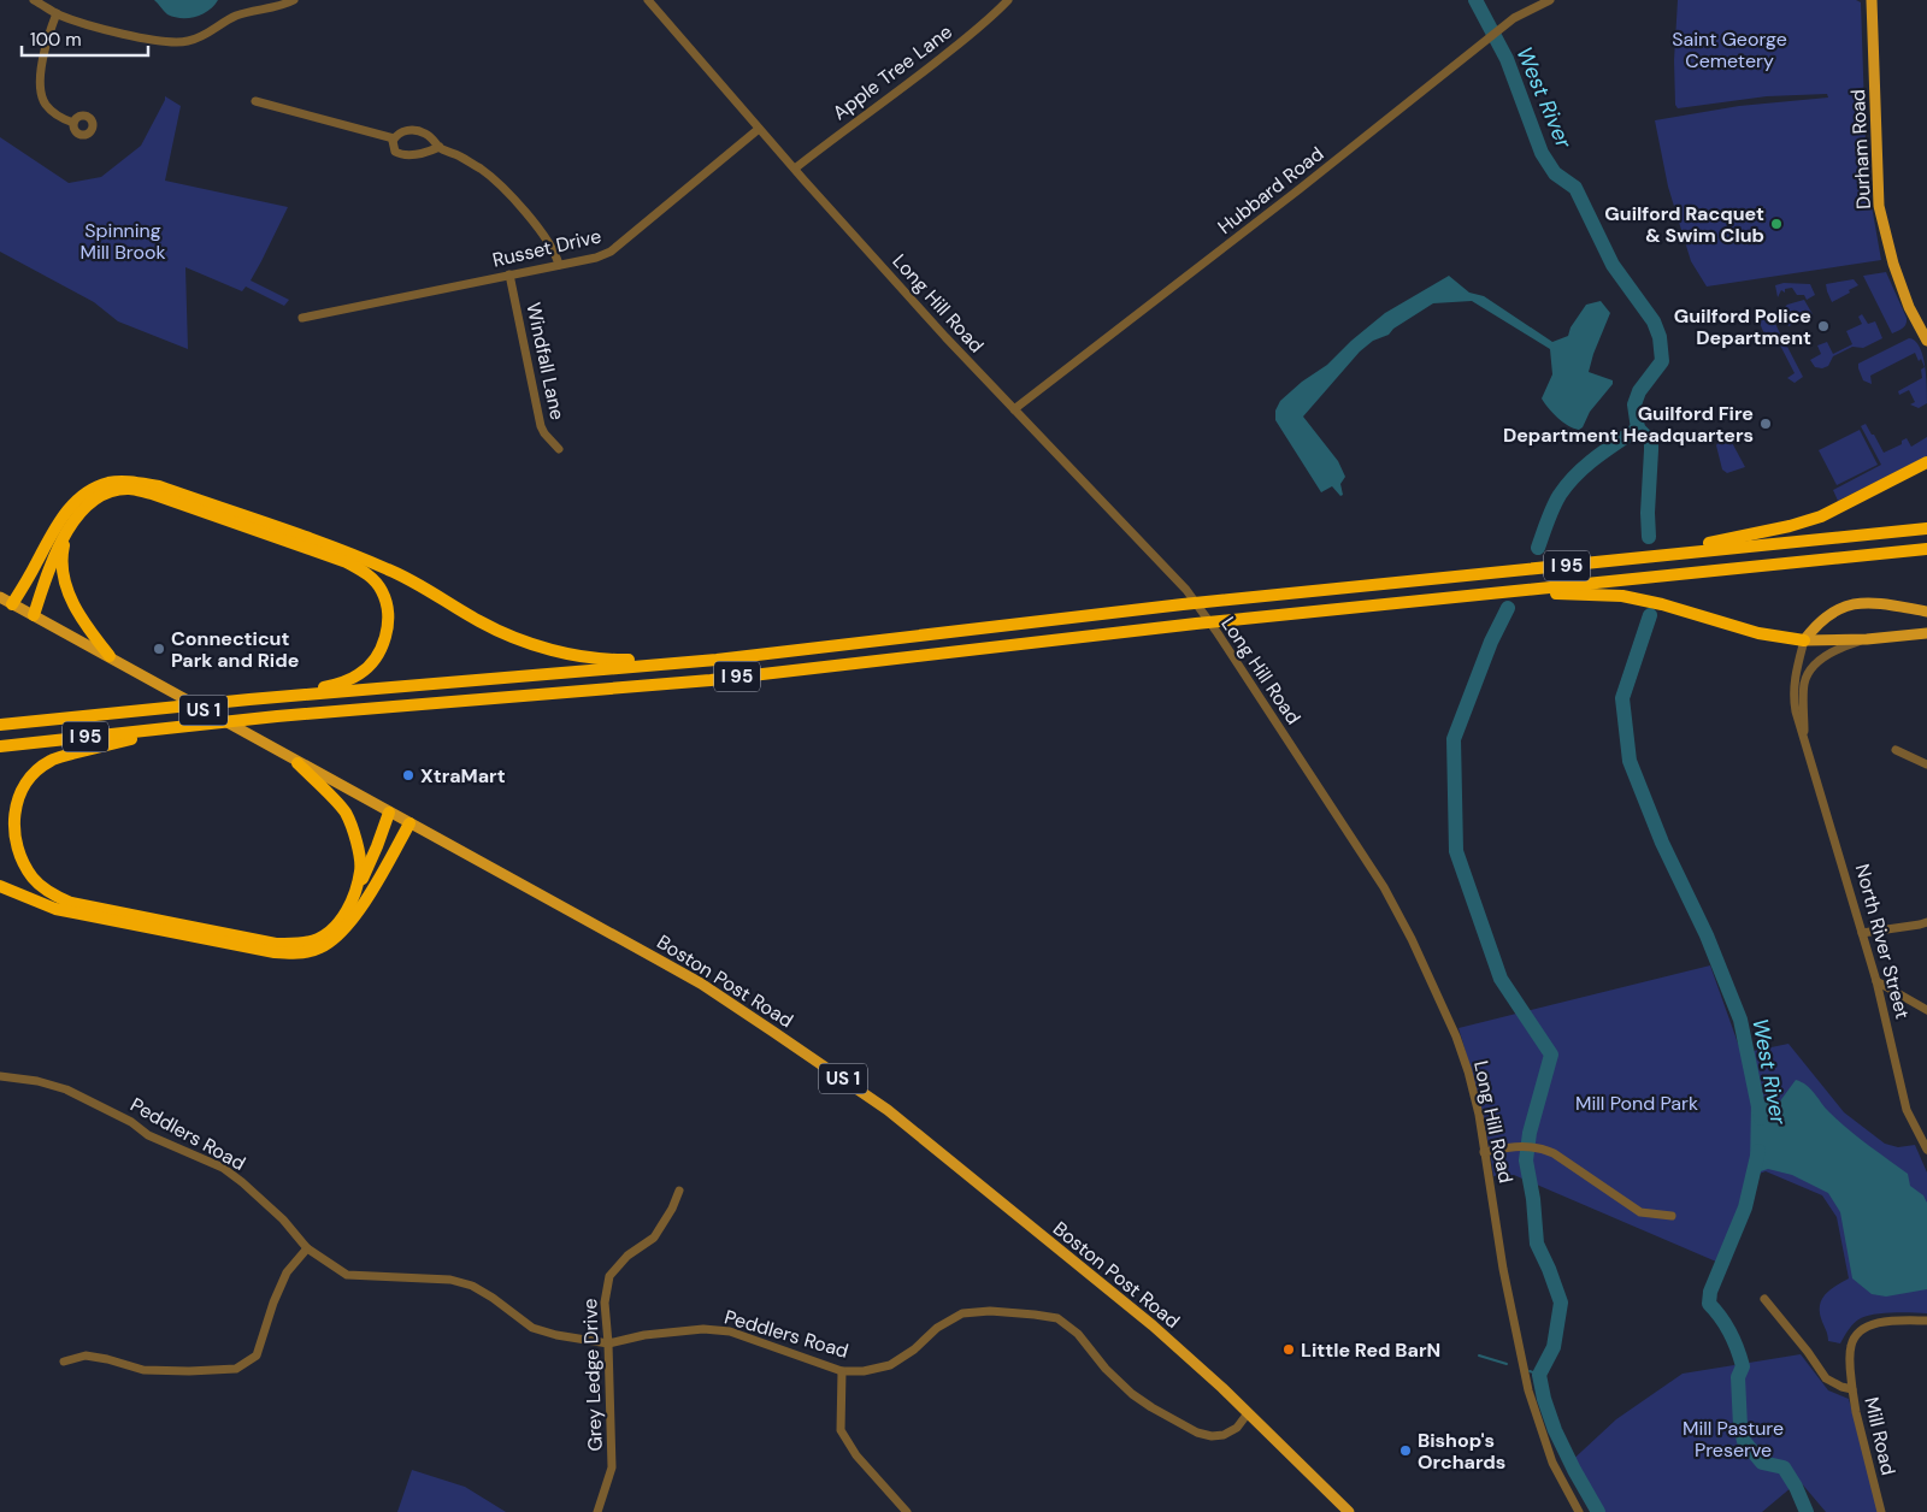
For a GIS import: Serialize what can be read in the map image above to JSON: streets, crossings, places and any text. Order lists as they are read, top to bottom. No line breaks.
{"streets":{"highway":["I 95"],"main road":["Durham Road","US 1","North River Street","Boston Post Road"],"street":["Apple Tree Lane","Hubbard Road","Russet Drive","Long Hill Road","Windfall Lane","Peddlers Road","Grey Ledge Drive","Mill Road"]},"crossings":[["Apple Tree Lane","Long Hill Road"],["Hubbard Road","Long Hill Road"],["Russet Drive","Long Hill Road"],["Russet Drive","Windfall Lane"],["Boston Post Road","Peddlers Road"],["Peddlers Road","Grey Ledge Drive"]],"water":["West River"],"parks":["Saint George Cemetery","Spinning Mill Brook","Mill Pond Park","Mill Pasture Preserve"],"places":["Guilford Racquet & Swim Club","Guilford Police Department","Guilford Fire Department Headquarters","Connecticut Park and Ride","XtraMart","Little Red BarN","Bishop's Orchards"],"scale_bar":"100 m"}
